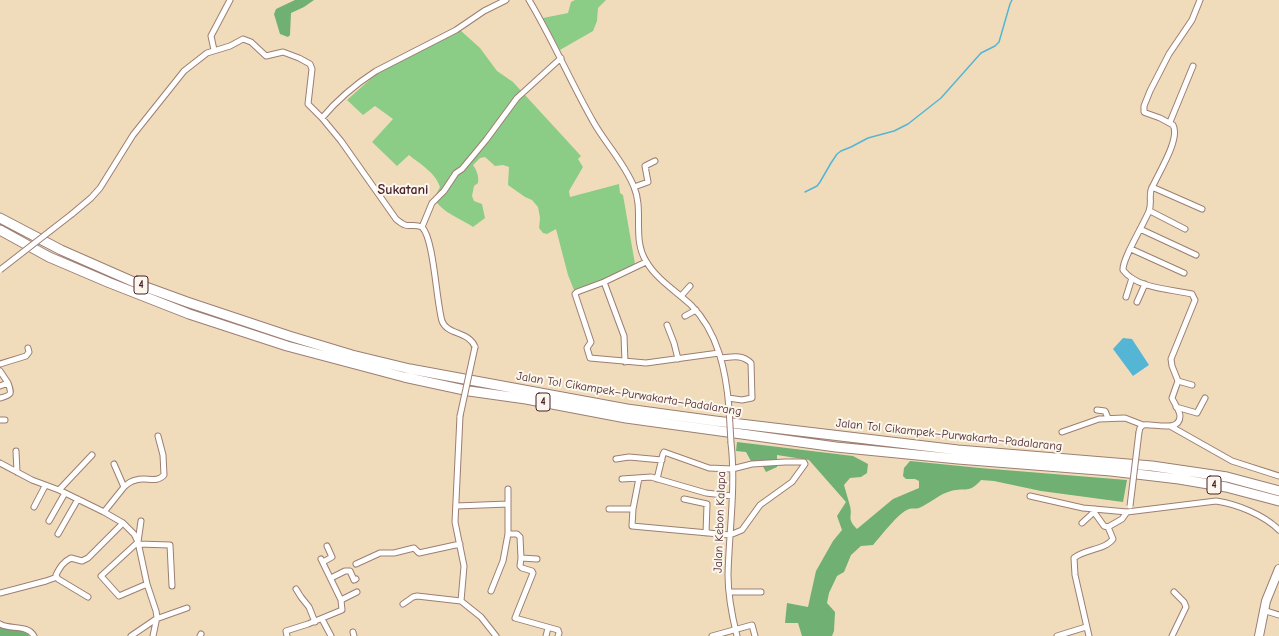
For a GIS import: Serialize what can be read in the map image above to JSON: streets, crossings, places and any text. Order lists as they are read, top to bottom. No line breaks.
{"streets":{"highway":["4","Jalan Tol Cikampek–Purwakarta–Padalarang"],"street":["Jalan Kebon Kalapa"]},"districts":["Sukatani"]}
